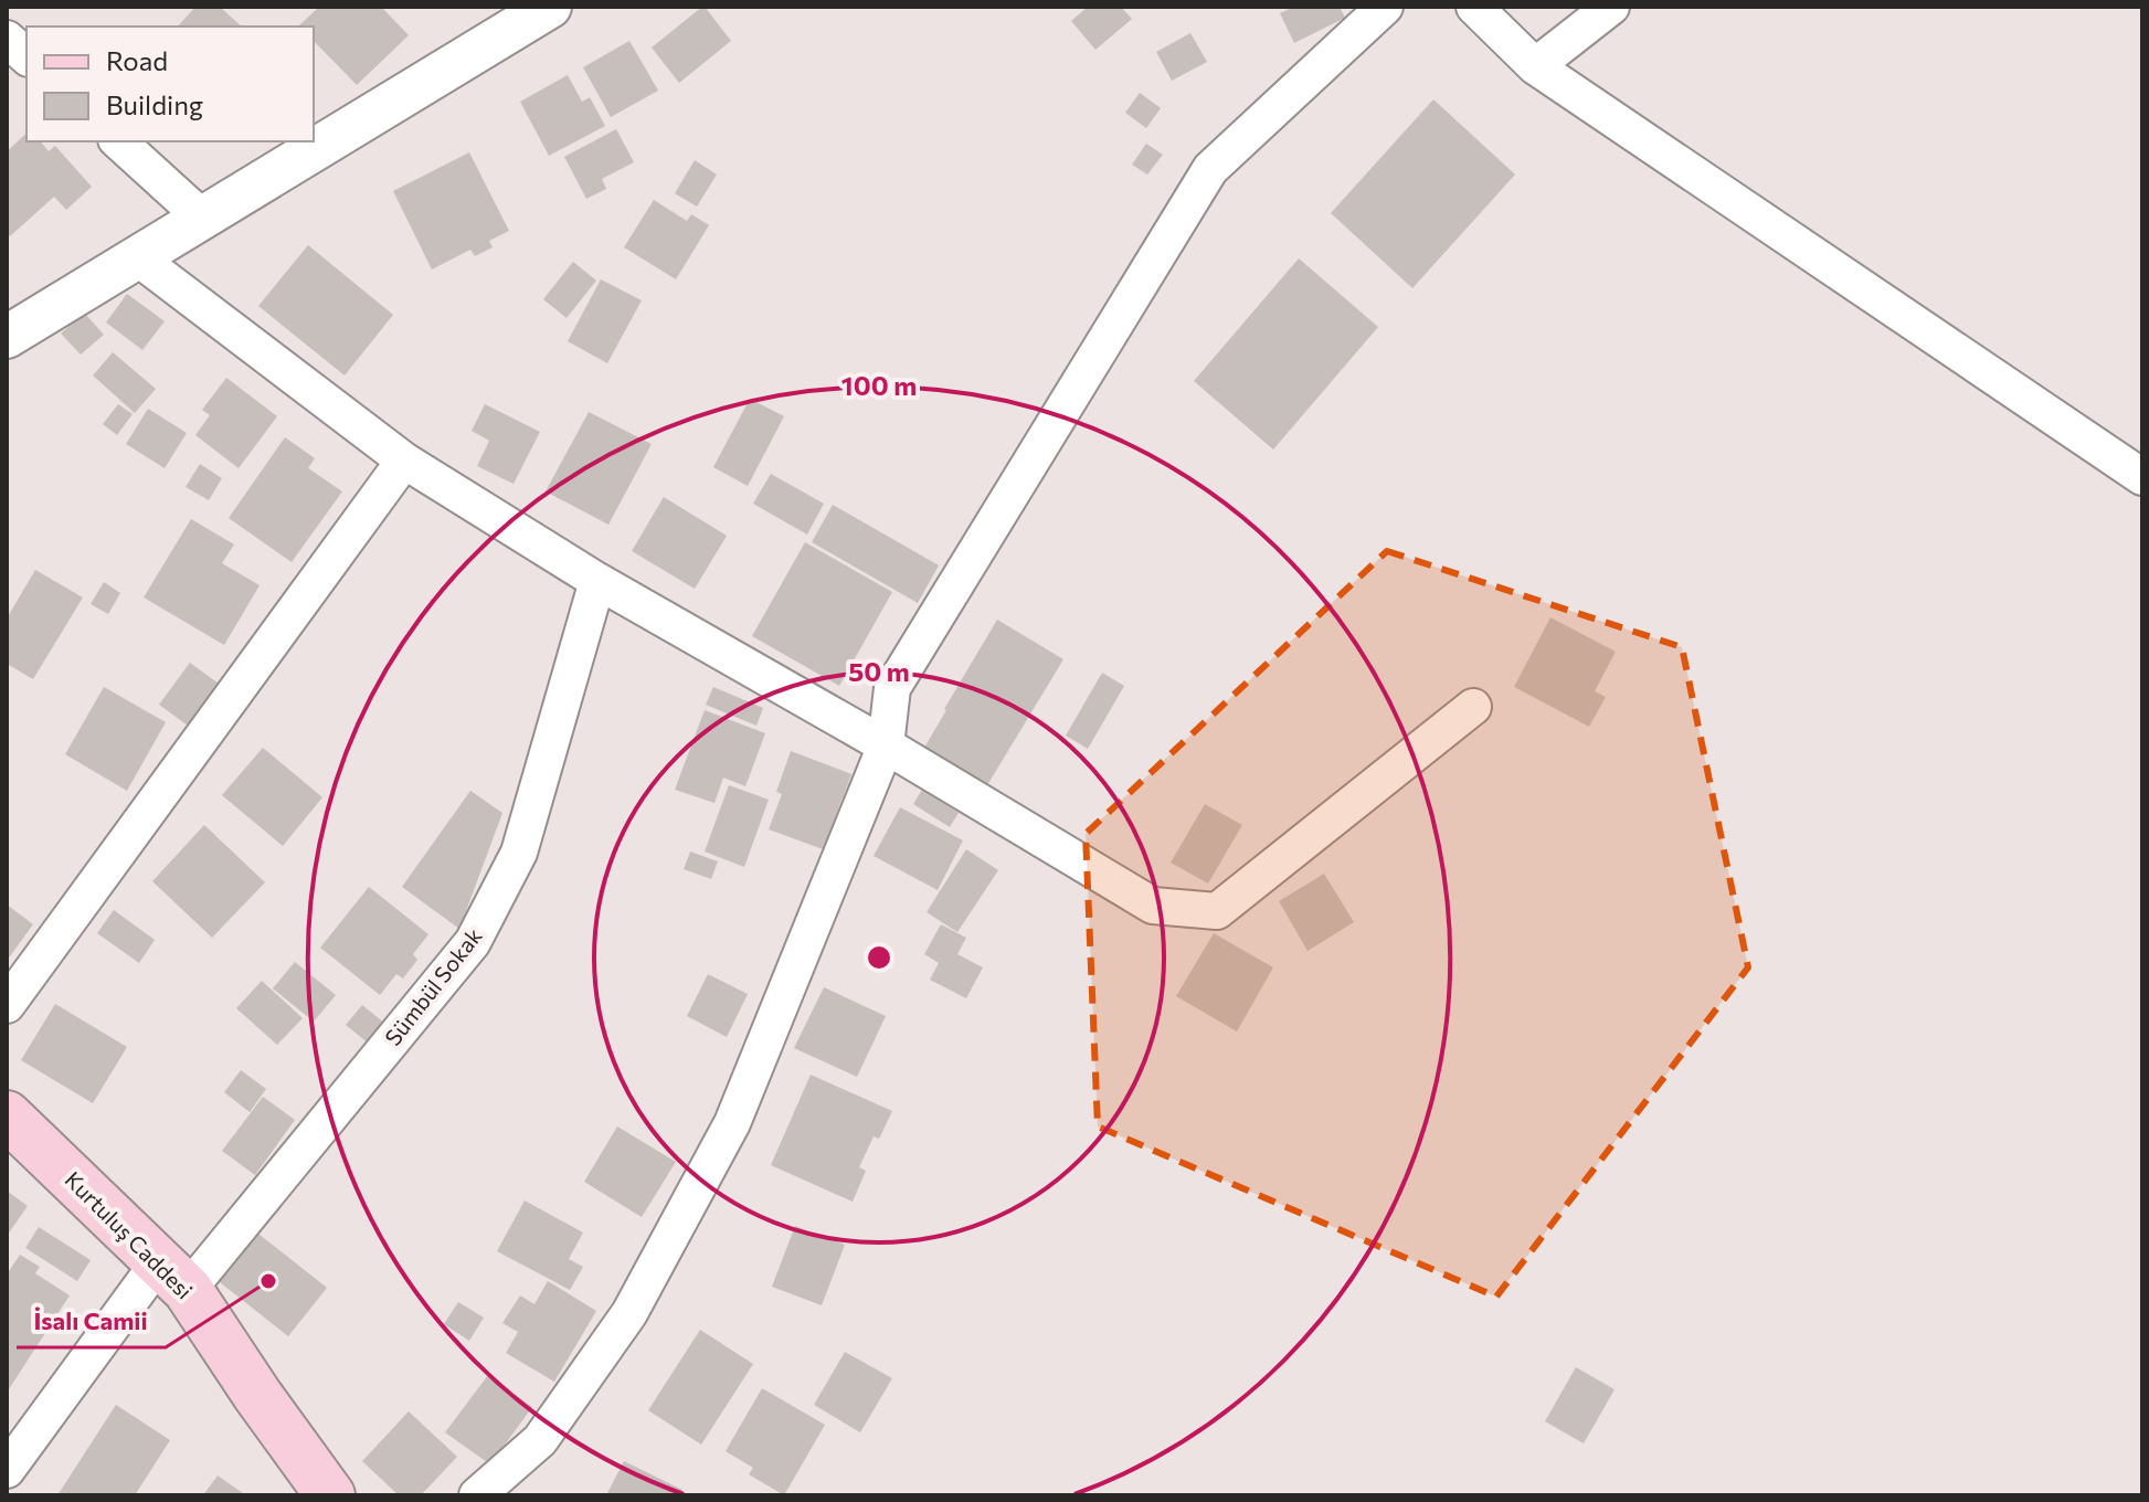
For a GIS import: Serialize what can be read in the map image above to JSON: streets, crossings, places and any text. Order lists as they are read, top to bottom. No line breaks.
{"streets":{"main road":["Kurtuluş Caddesi"],"street":["Sümbül Sokak"]},"crossings":[["Sümbül Sokak","Kurtuluş Caddesi"]],"places":["İsalı Camii"],"legend":["Road","Building"],"rings":["100 m","50 m"]}
